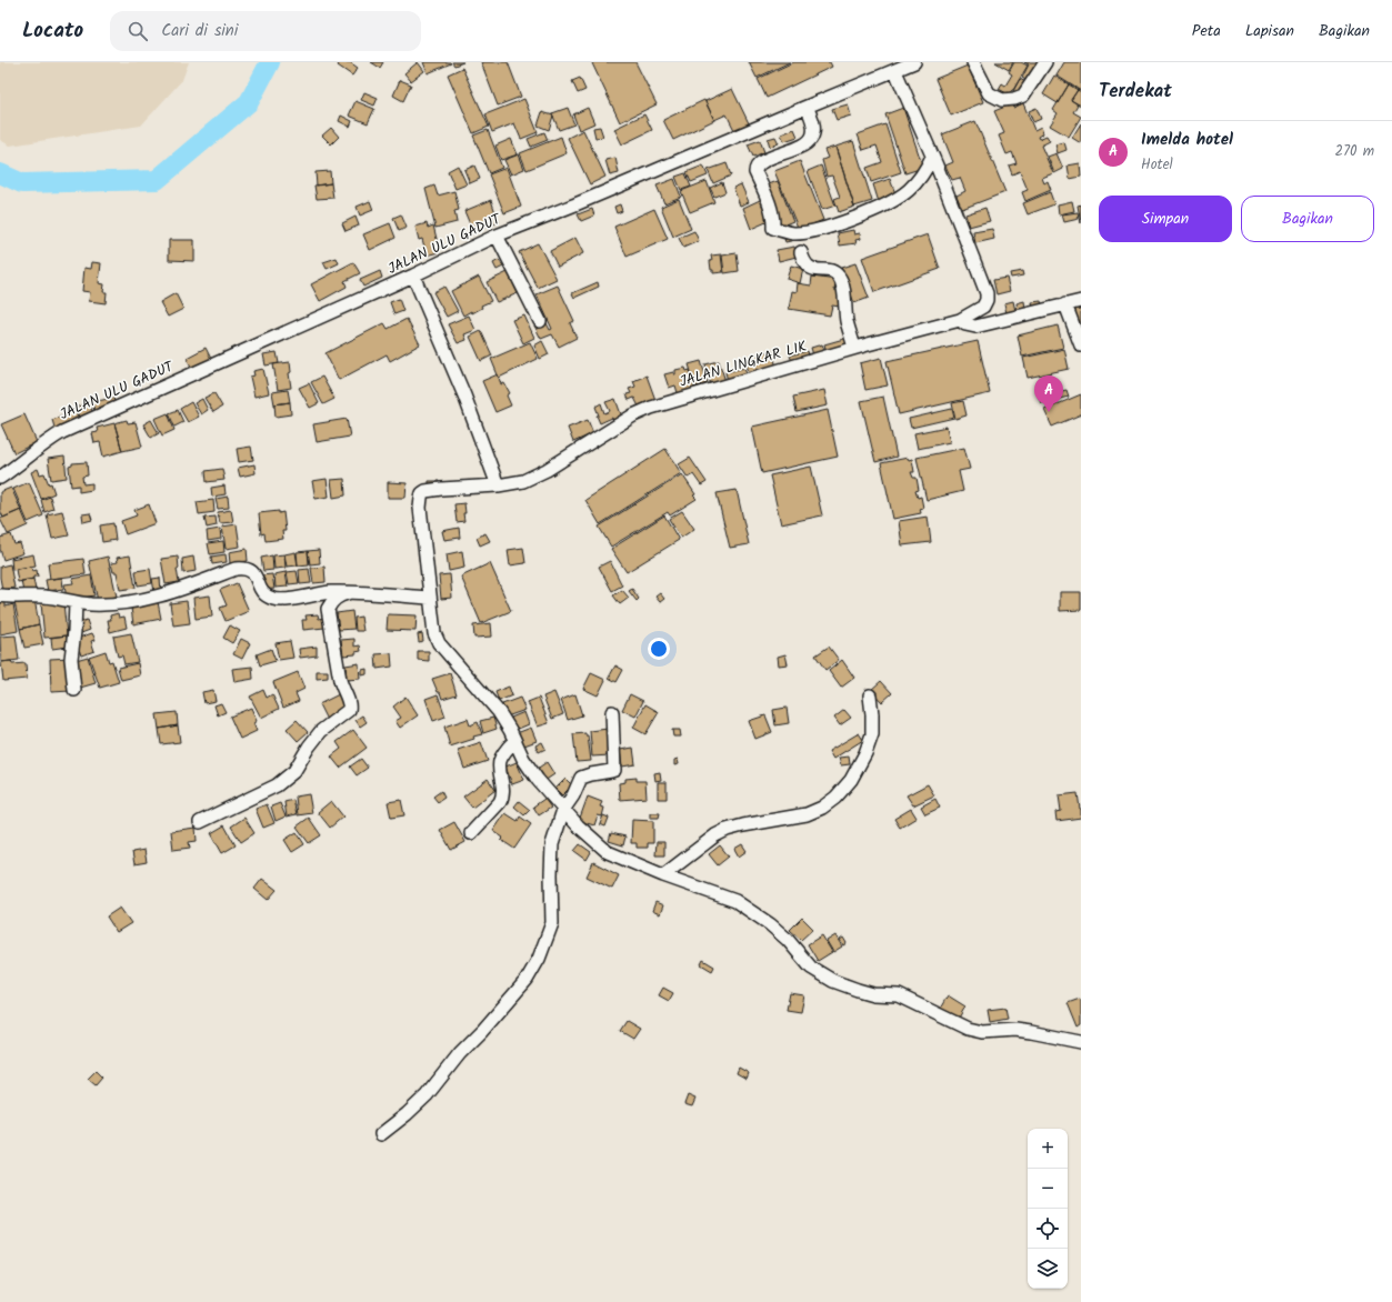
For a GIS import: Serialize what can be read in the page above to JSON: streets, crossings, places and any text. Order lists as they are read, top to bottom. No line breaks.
{"streets":{"street":["JALAN ULU GADUT","JALAN LINGKAR LIK"]},"crossings":[["JALAN ULU GADUT","JALAN LINGKAR LIK"]],"page":{"header":"Locato","search":"Cari di sini","nav":["Peta","Lapisan","Bagikan"],"heading":"Terdekat","list":[{"mark":"A","name":"Imelda hotel","note":"Hotel","value":"270 m"}],"buttons":["Simpan","Bagikan"],"pins":"A","map_buttons":["+","−"]}}
